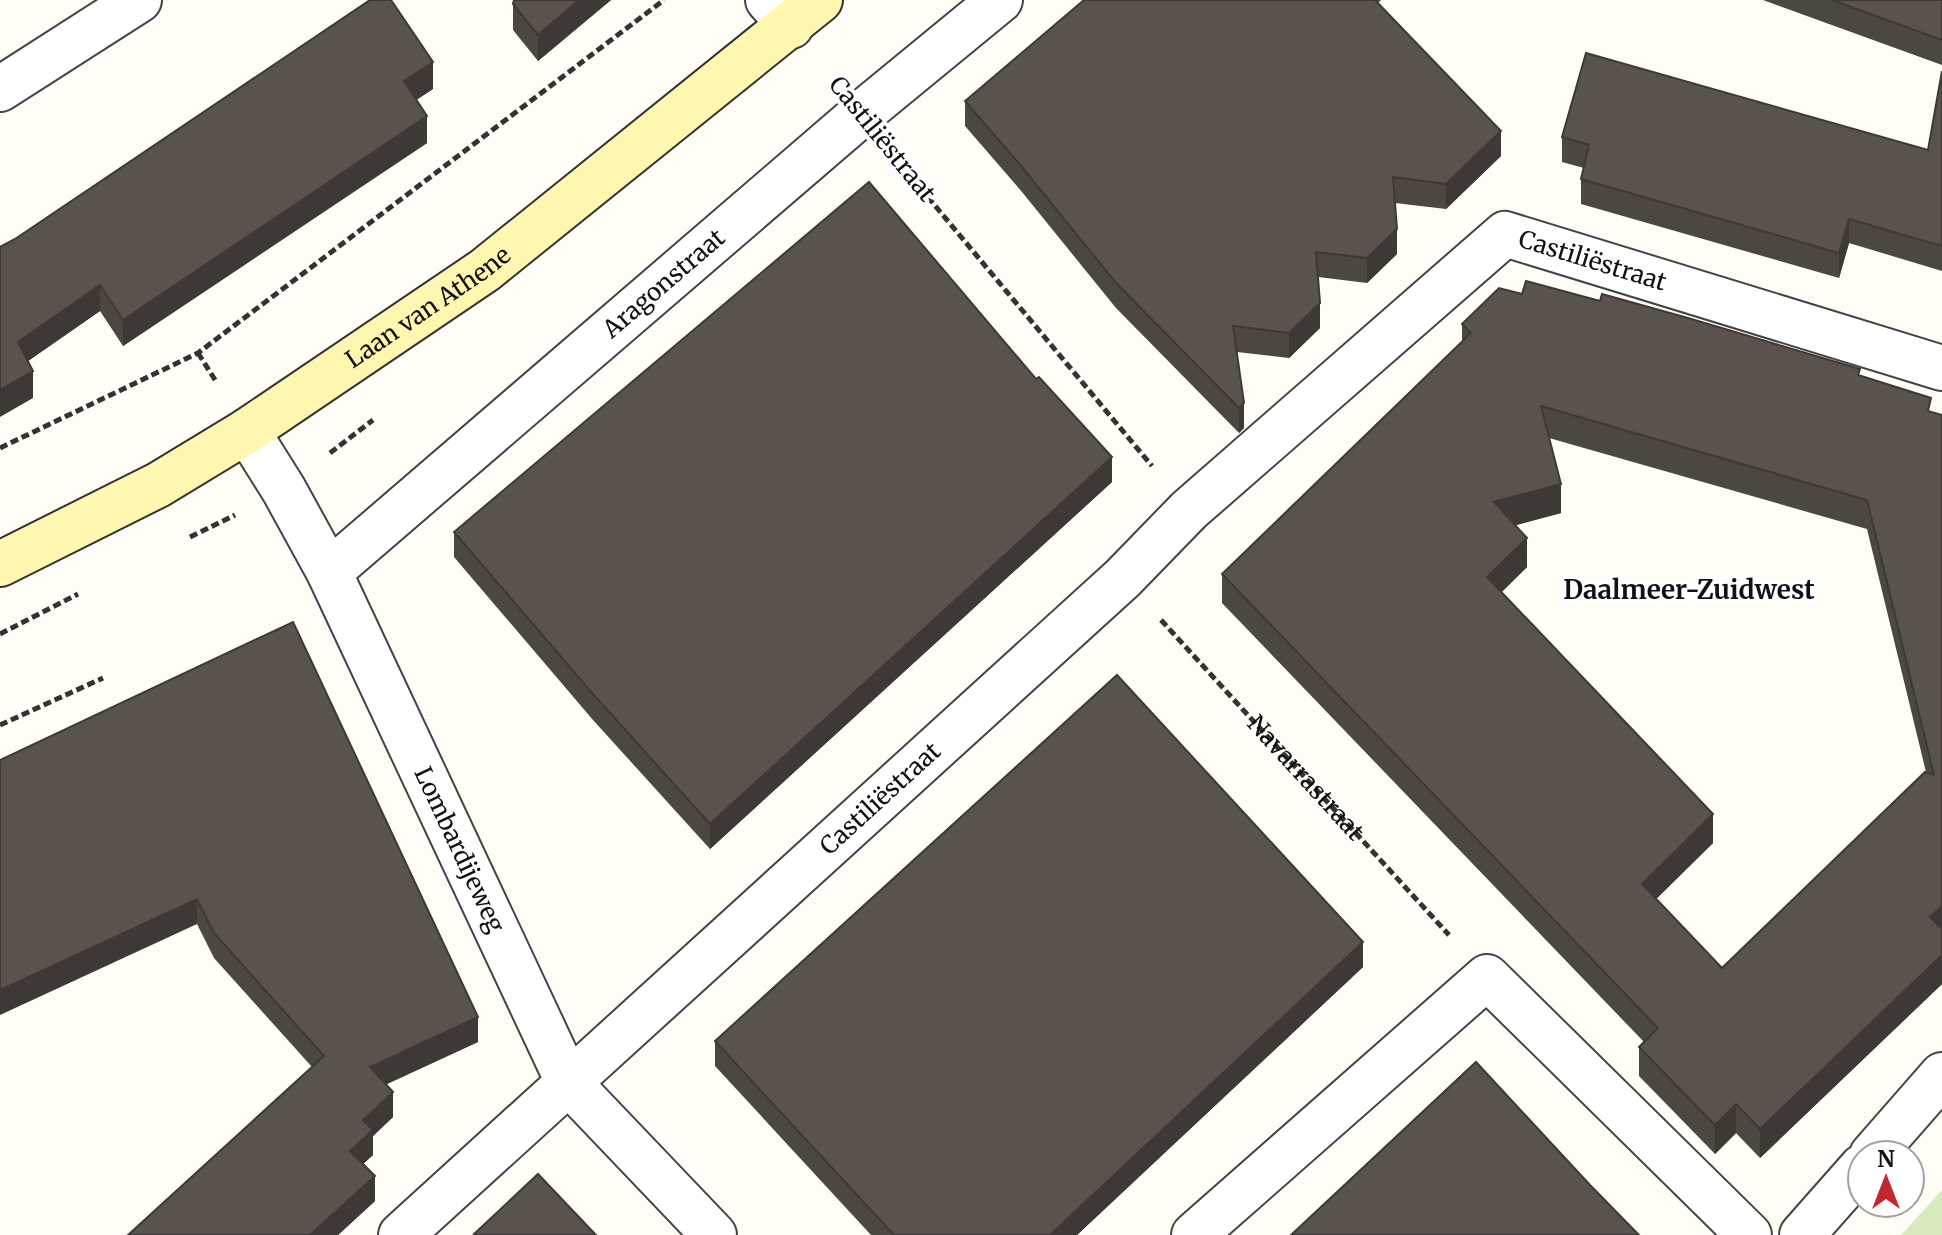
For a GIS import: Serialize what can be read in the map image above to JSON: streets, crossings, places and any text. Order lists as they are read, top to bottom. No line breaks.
{"streets":{"street":["Castiliëstraat","Aragonstraat","Laan van Athene","Lombardijeweg"],"path":["Navarrastraat"]},"crossings":[["Castiliëstraat","Aragonstraat"],["Castiliëstraat","Navarrastraat"],["Castiliëstraat","Lombardijeweg"],["Aragonstraat","Lombardijeweg"],["Laan van Athene","Lombardijeweg"]],"districts":["Daalmeer-Zuidwest"],"north":"top"}
